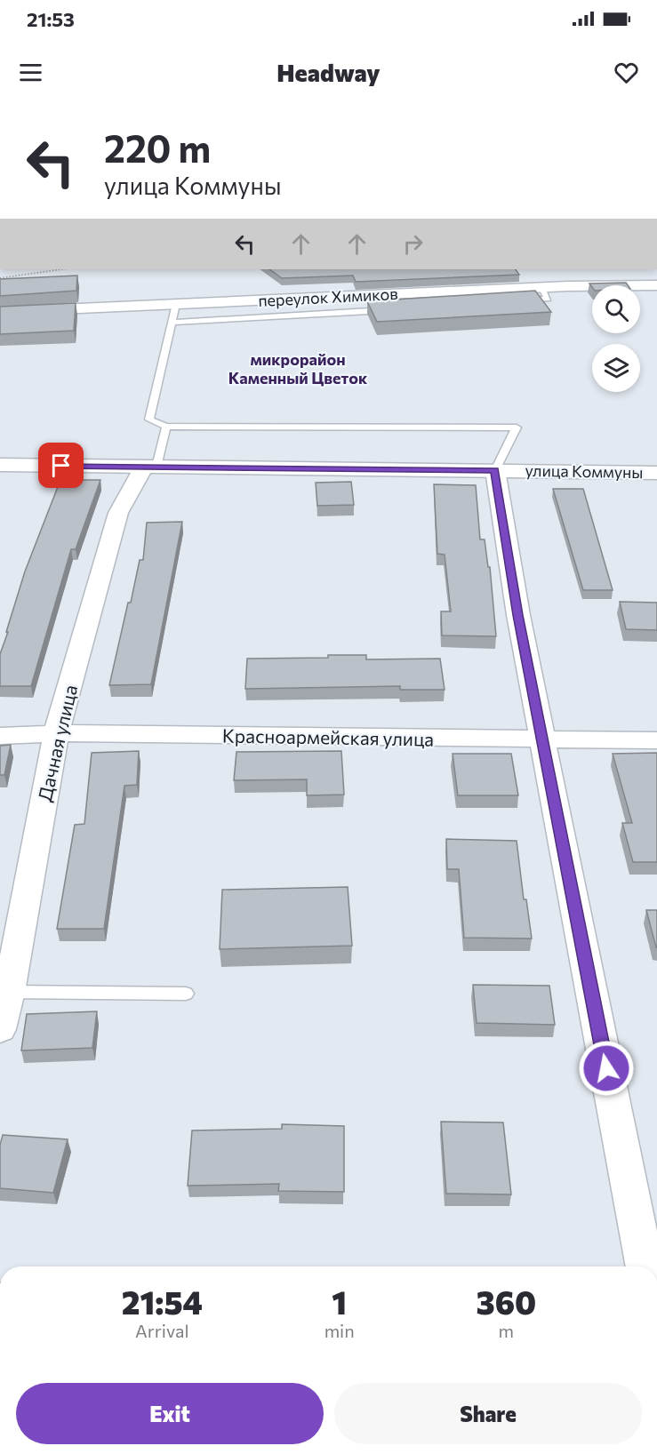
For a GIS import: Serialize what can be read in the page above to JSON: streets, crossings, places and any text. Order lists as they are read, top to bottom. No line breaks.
{"streets":{"street":["переулок Химиков","улица Коммуны","Красноармейская улица","Дачная улица"]},"crossings":[["улица Коммуны","Дачная улица"],["Красноармейская улица","Дачная улица"]],"districts":["микрорайон Каменный Цветок"],"page":{"status":"21:53","header":"Headway","turn":["220 m","улица Коммуны"],"eta":["21:54","Arrival","1","min","360","m"],"buttons":["Exit","Share"]}}
